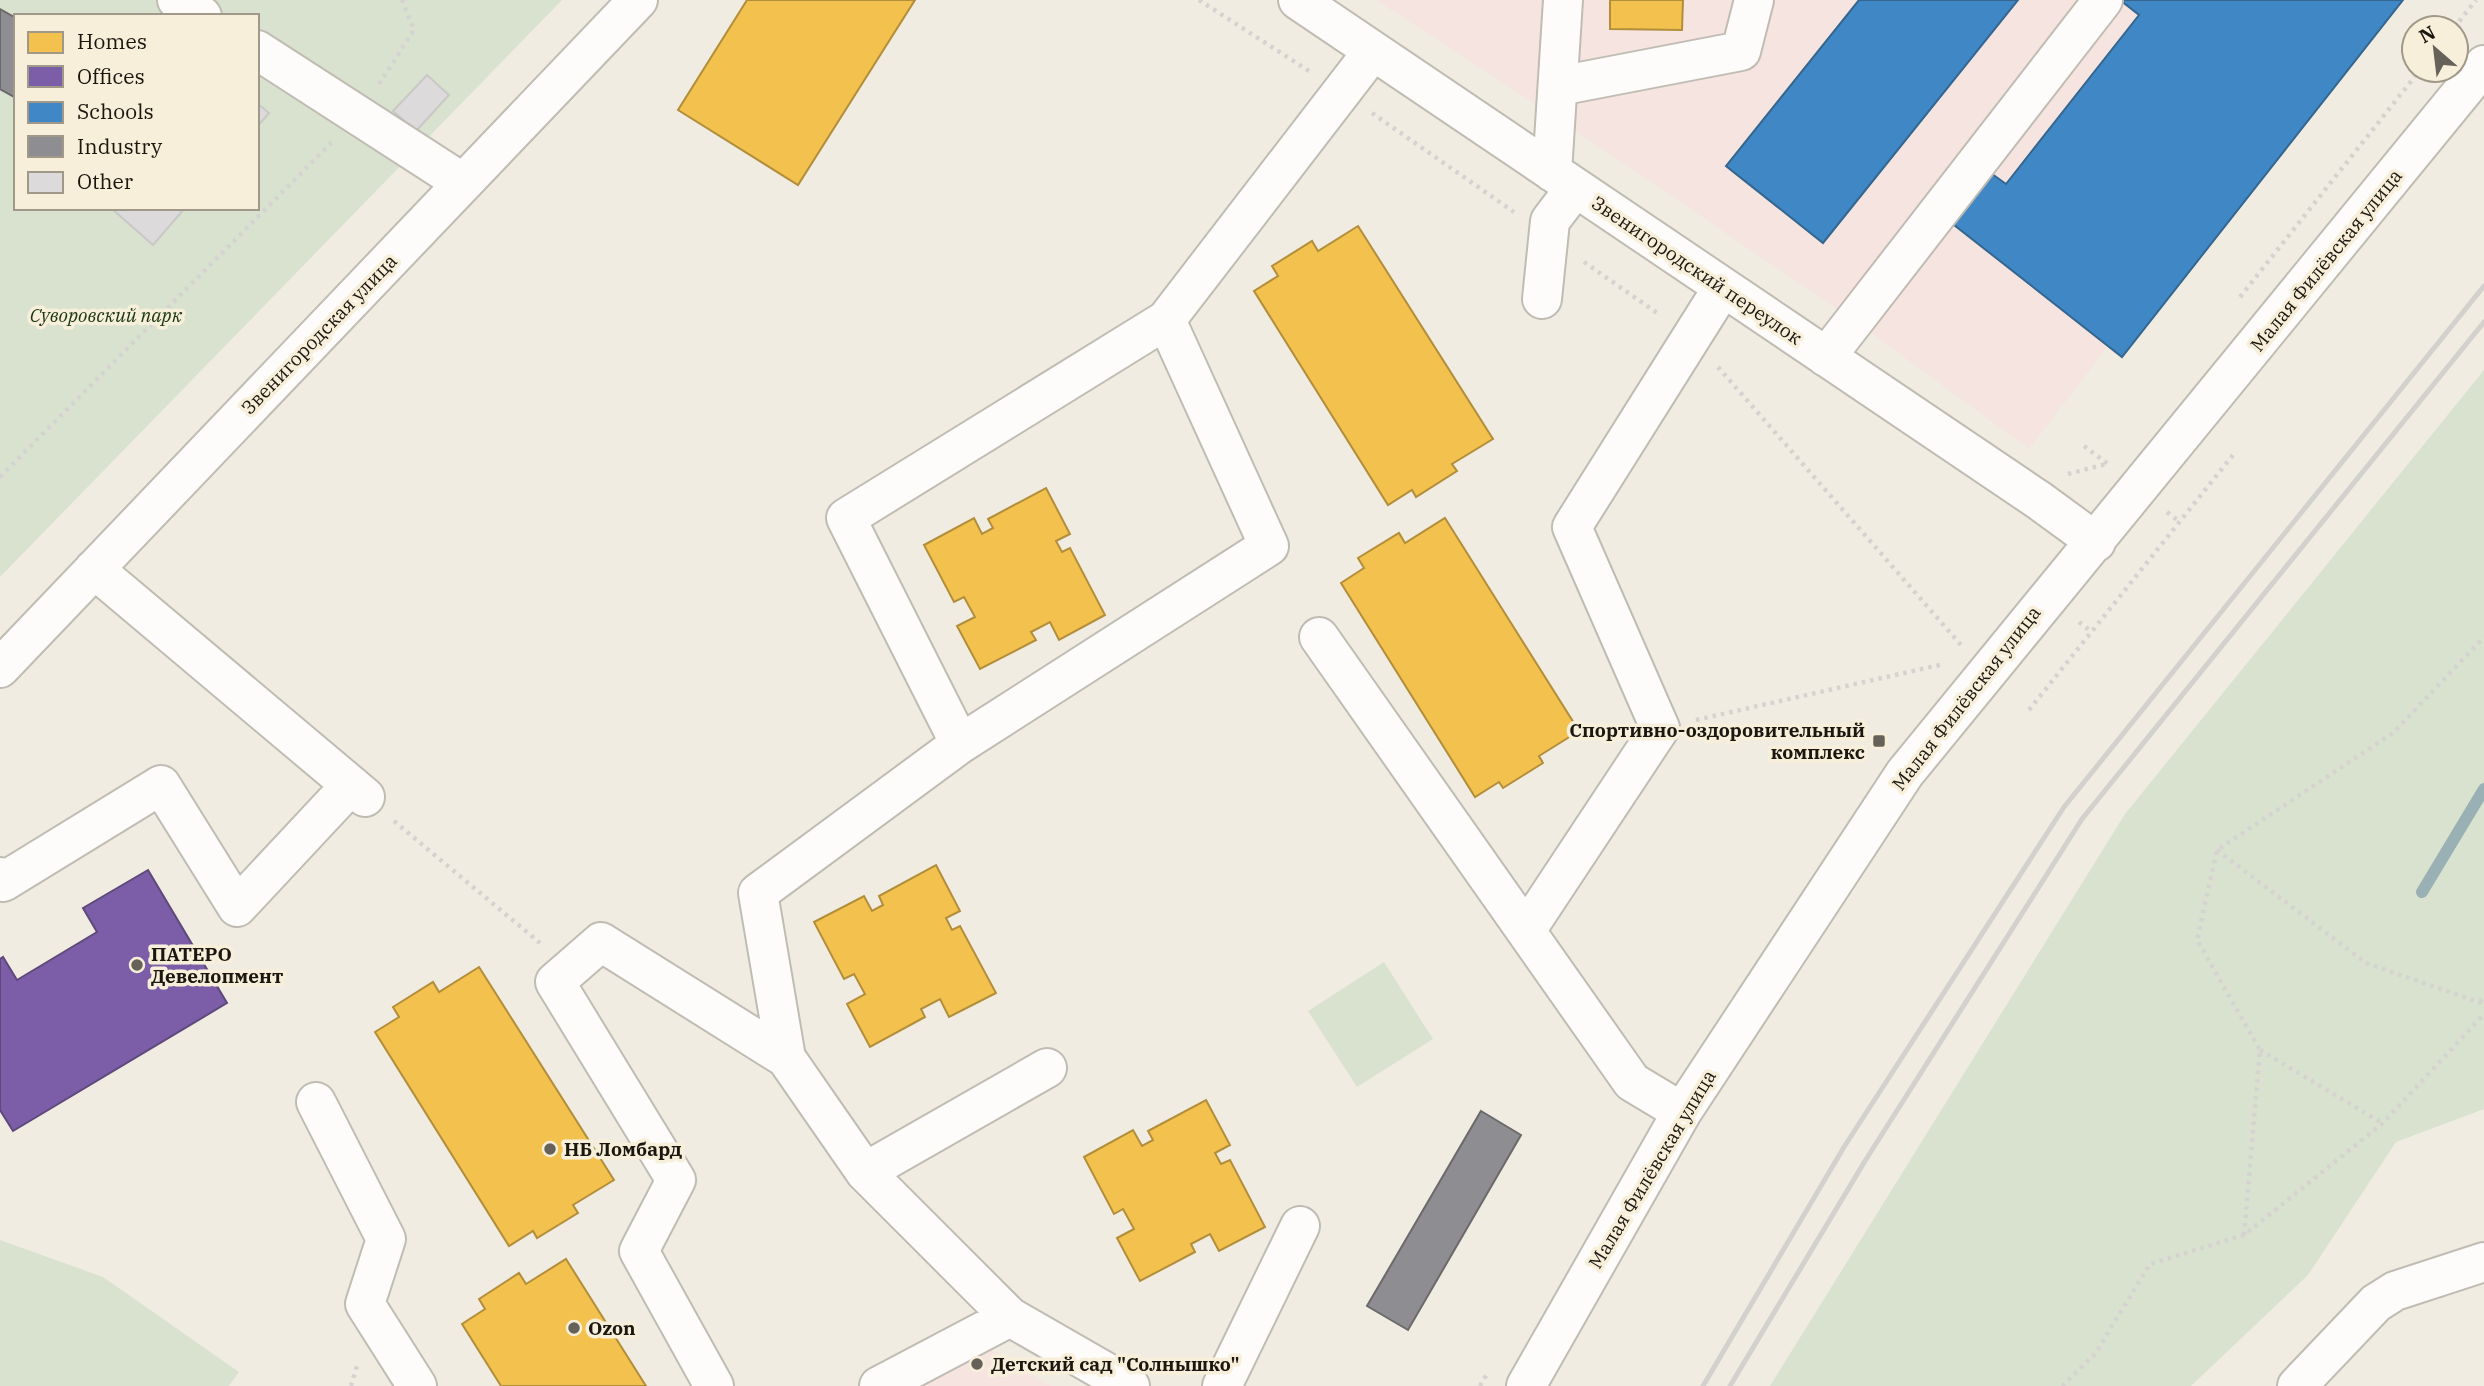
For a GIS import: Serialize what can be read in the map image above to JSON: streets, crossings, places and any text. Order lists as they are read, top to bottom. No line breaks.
{"streets":{"street":["Малая Филёвская улица","Звенигородский переулок","Звенигородская улица"]},"crossings":[["Малая Филёвская улица","Звенигородский переулок"]],"parks":["Суворовский парк"],"places":{"transit":["Спортивно-оздоровительный комплекс"],"other":["ПАТЕРО Девелопмент","НБ Ломбард","Ozon","Детский сад \"Солнышко\""]},"legend":["Homes","Offices","Schools","Industry","Other"],"north":"top left"}
